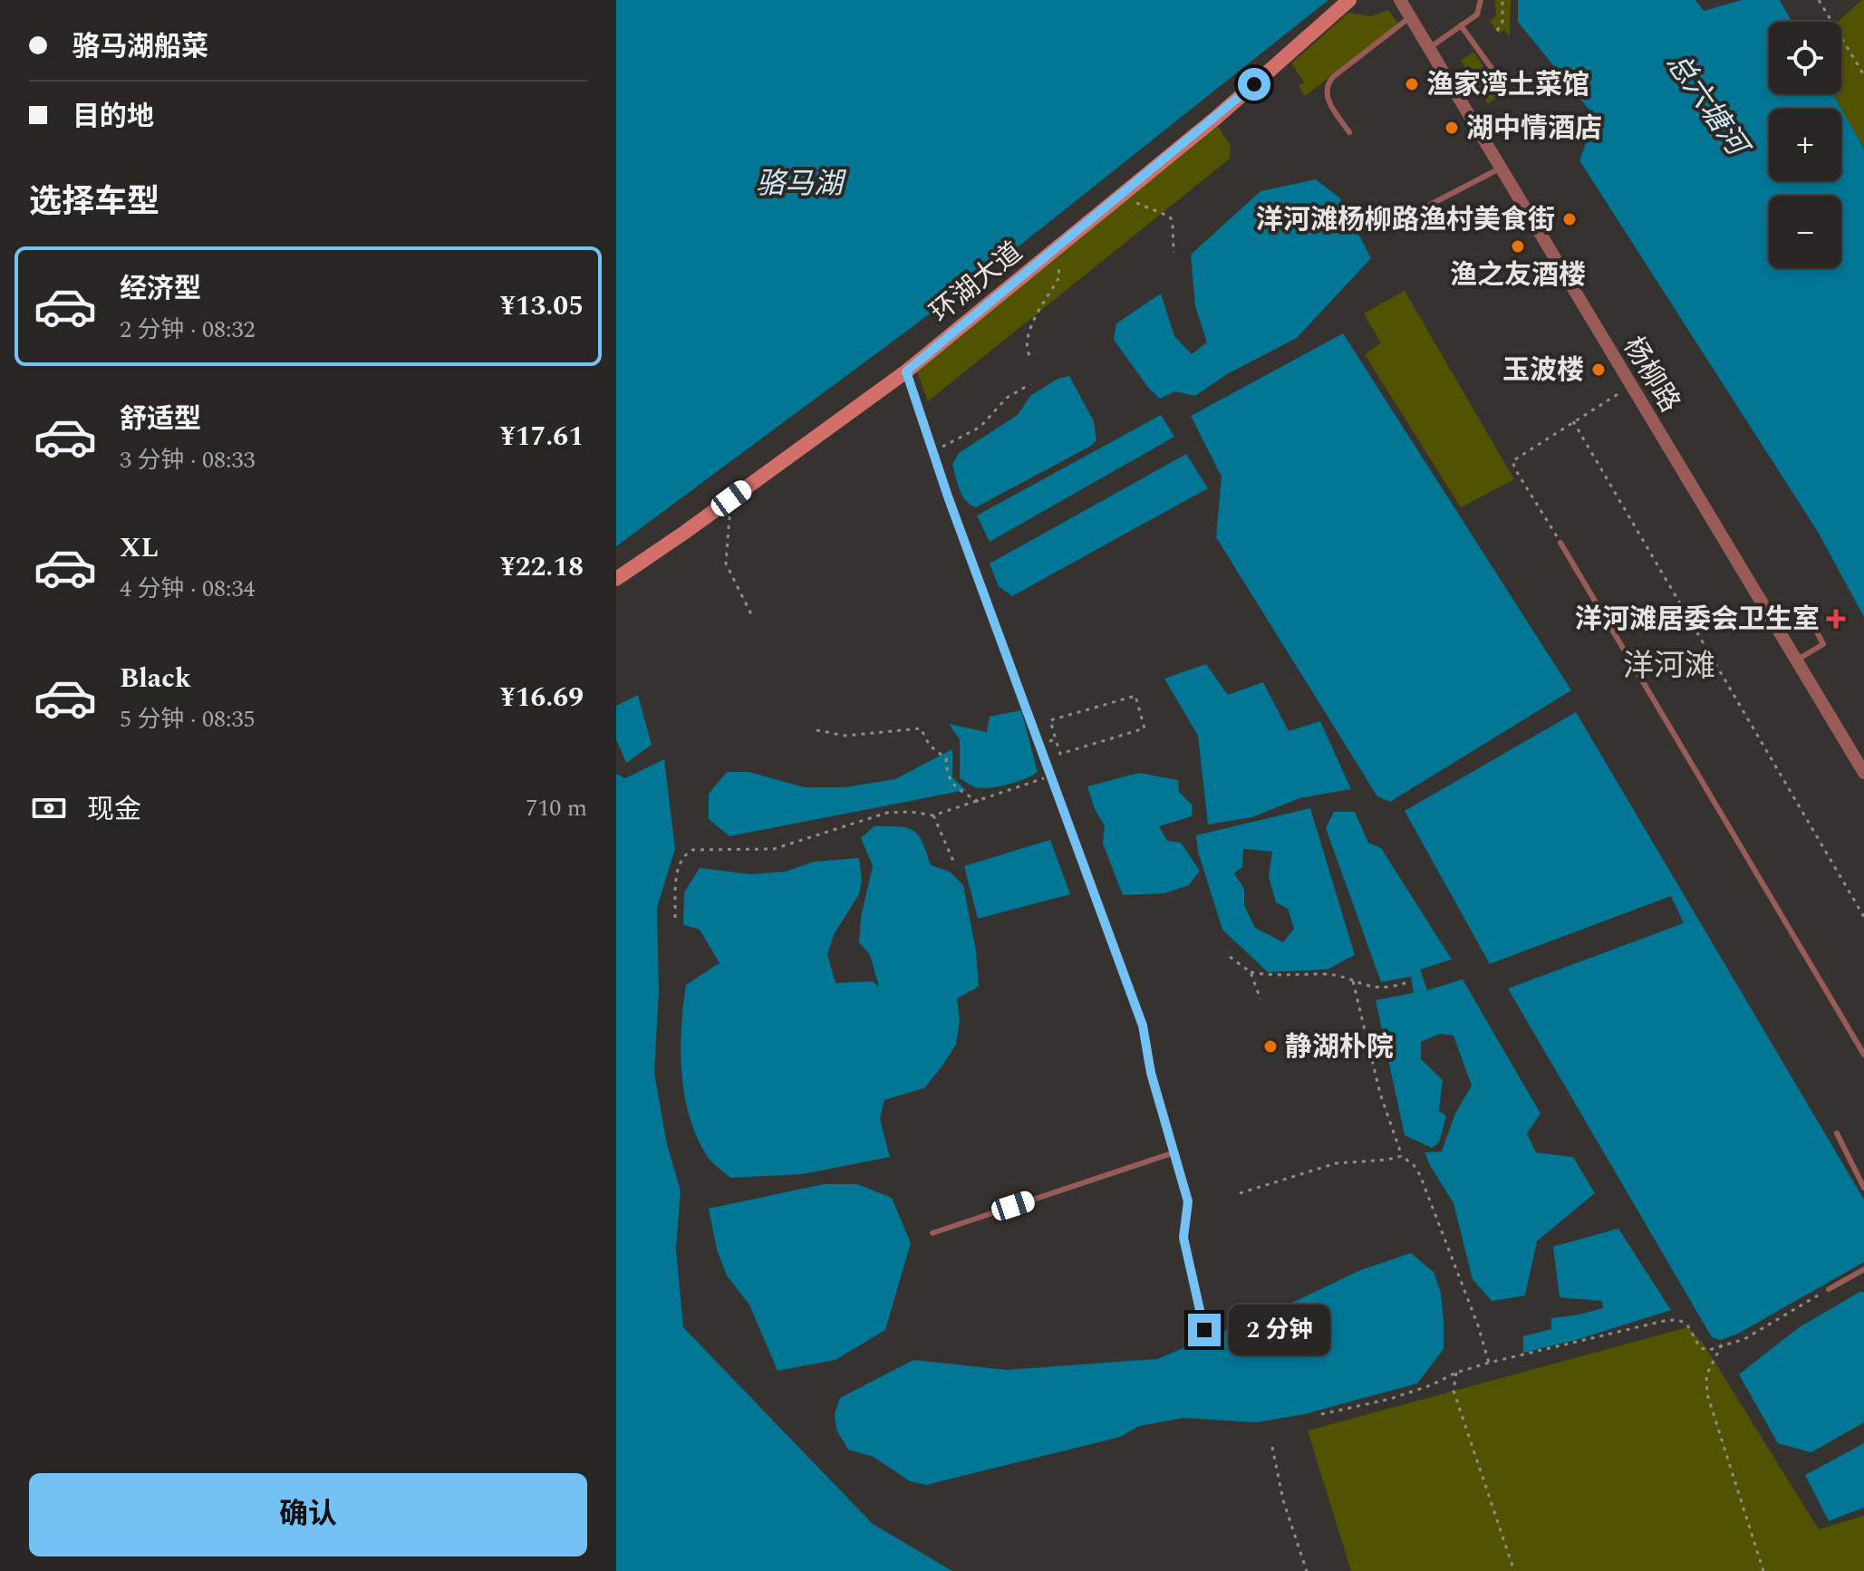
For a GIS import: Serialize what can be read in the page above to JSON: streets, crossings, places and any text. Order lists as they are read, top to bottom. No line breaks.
{"streets":{"main road":["环湖大道"],"street":["杨柳路"]},"districts":["洋河滩"],"water":["总六塘河","骆马湖"],"places":{"other":["渔家湾土菜馆","湖中情酒店","洋河滩杨柳路渔村美食街","渔之友酒楼","玉波楼","静湖朴院"],"health":["洋河滩居委会卫生室"]},"page":{"banner":["骆马湖船菜","目的地"],"map_buttons":["+","−"],"heading":"选择车型","list":[{"name":"经济型","note":"2 分钟 · 08:32","value":"¥13.05"},{"name":"舒适型","note":"3 分钟 · 08:33","value":"¥17.61"},{"name":"XL","note":"4 分钟 · 08:34","value":"¥22.18"},{"name":"Black","note":"5 分钟 · 08:35","value":"¥16.69"}],"pay":["现金","710 m"],"bubble":"2 分钟","buttons":"确认"}}
